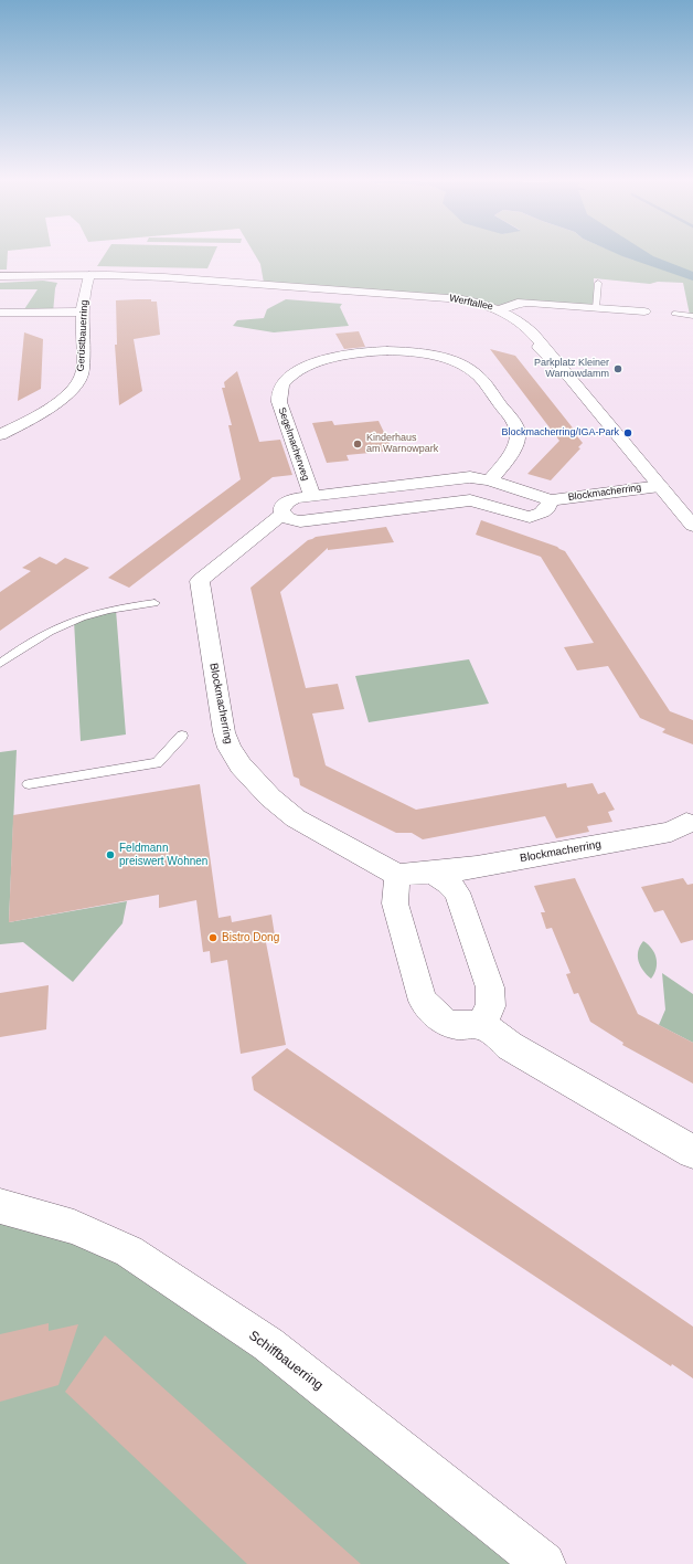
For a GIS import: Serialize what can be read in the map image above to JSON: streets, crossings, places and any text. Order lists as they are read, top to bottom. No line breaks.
{"streets":{"street":["Werftallee","Gerüstbauerring","Segelmacherweg","Blockmacherring","Schiffbauerring"]},"crossings":[["Werftallee","Gerüstbauerring"],["Werftallee","Blockmacherring"],["Segelmacherweg","Blockmacherring"]],"places":["Parkplatz Kleiner Warnowdamm","Blockmacherring/IGA-Park","Kinderhaus am Warnowpark","Feldmann preiswert Wohnen","Bistro Dong"]}
